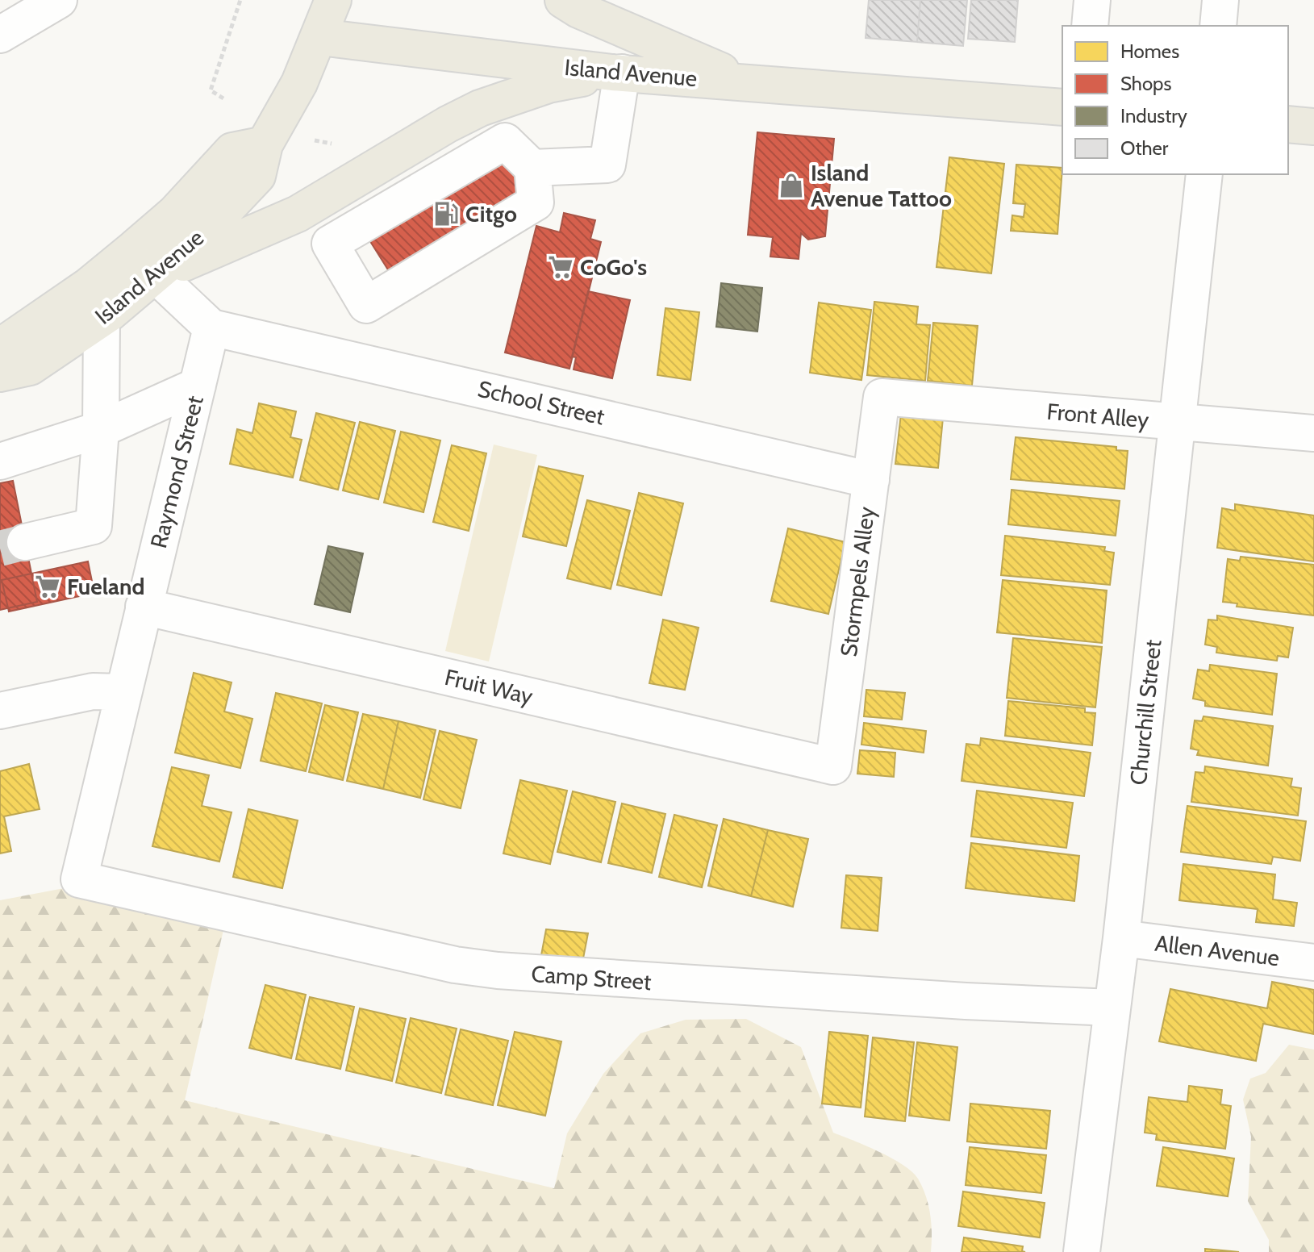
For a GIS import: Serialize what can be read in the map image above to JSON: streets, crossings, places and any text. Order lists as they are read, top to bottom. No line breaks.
{"streets":{"main road":["Island Avenue"],"street":["School Street","Front Alley","Raymond Street","Stormpels Alley","Fruit Way","Churchill Street","Allen Avenue","Camp Street"]},"crossings":[["School Street","Raymond Street"],["School Street","Stormpels Alley"],["Front Alley","Stormpels Alley"],["Front Alley","Churchill Street"],["Raymond Street","Fruit Way"],["Raymond Street","Camp Street"],["Stormpels Alley","Fruit Way"],["Churchill Street","Allen Avenue"],["Churchill Street","Camp Street"]],"places":{"shop":["Island Avenue Tattoo"],"fuel station":["Citgo"],"supermarket":["CoGo's","Fueland"]},"legend":["Homes","Shops","Industry","Other"]}
